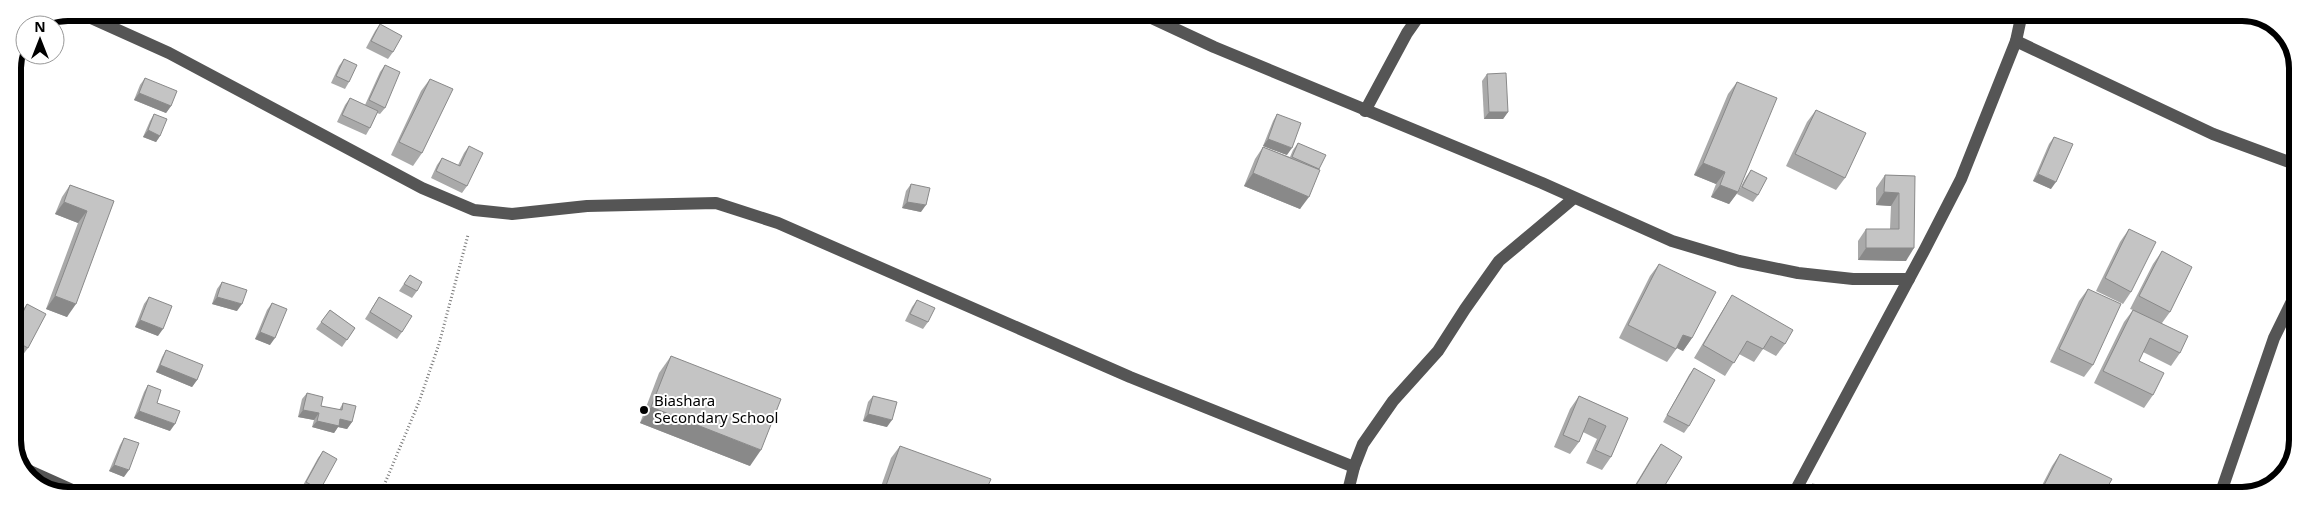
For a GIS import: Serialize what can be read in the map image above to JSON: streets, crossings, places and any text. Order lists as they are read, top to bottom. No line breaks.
{"places":["Biashara Secondary School"],"north":"top"}
